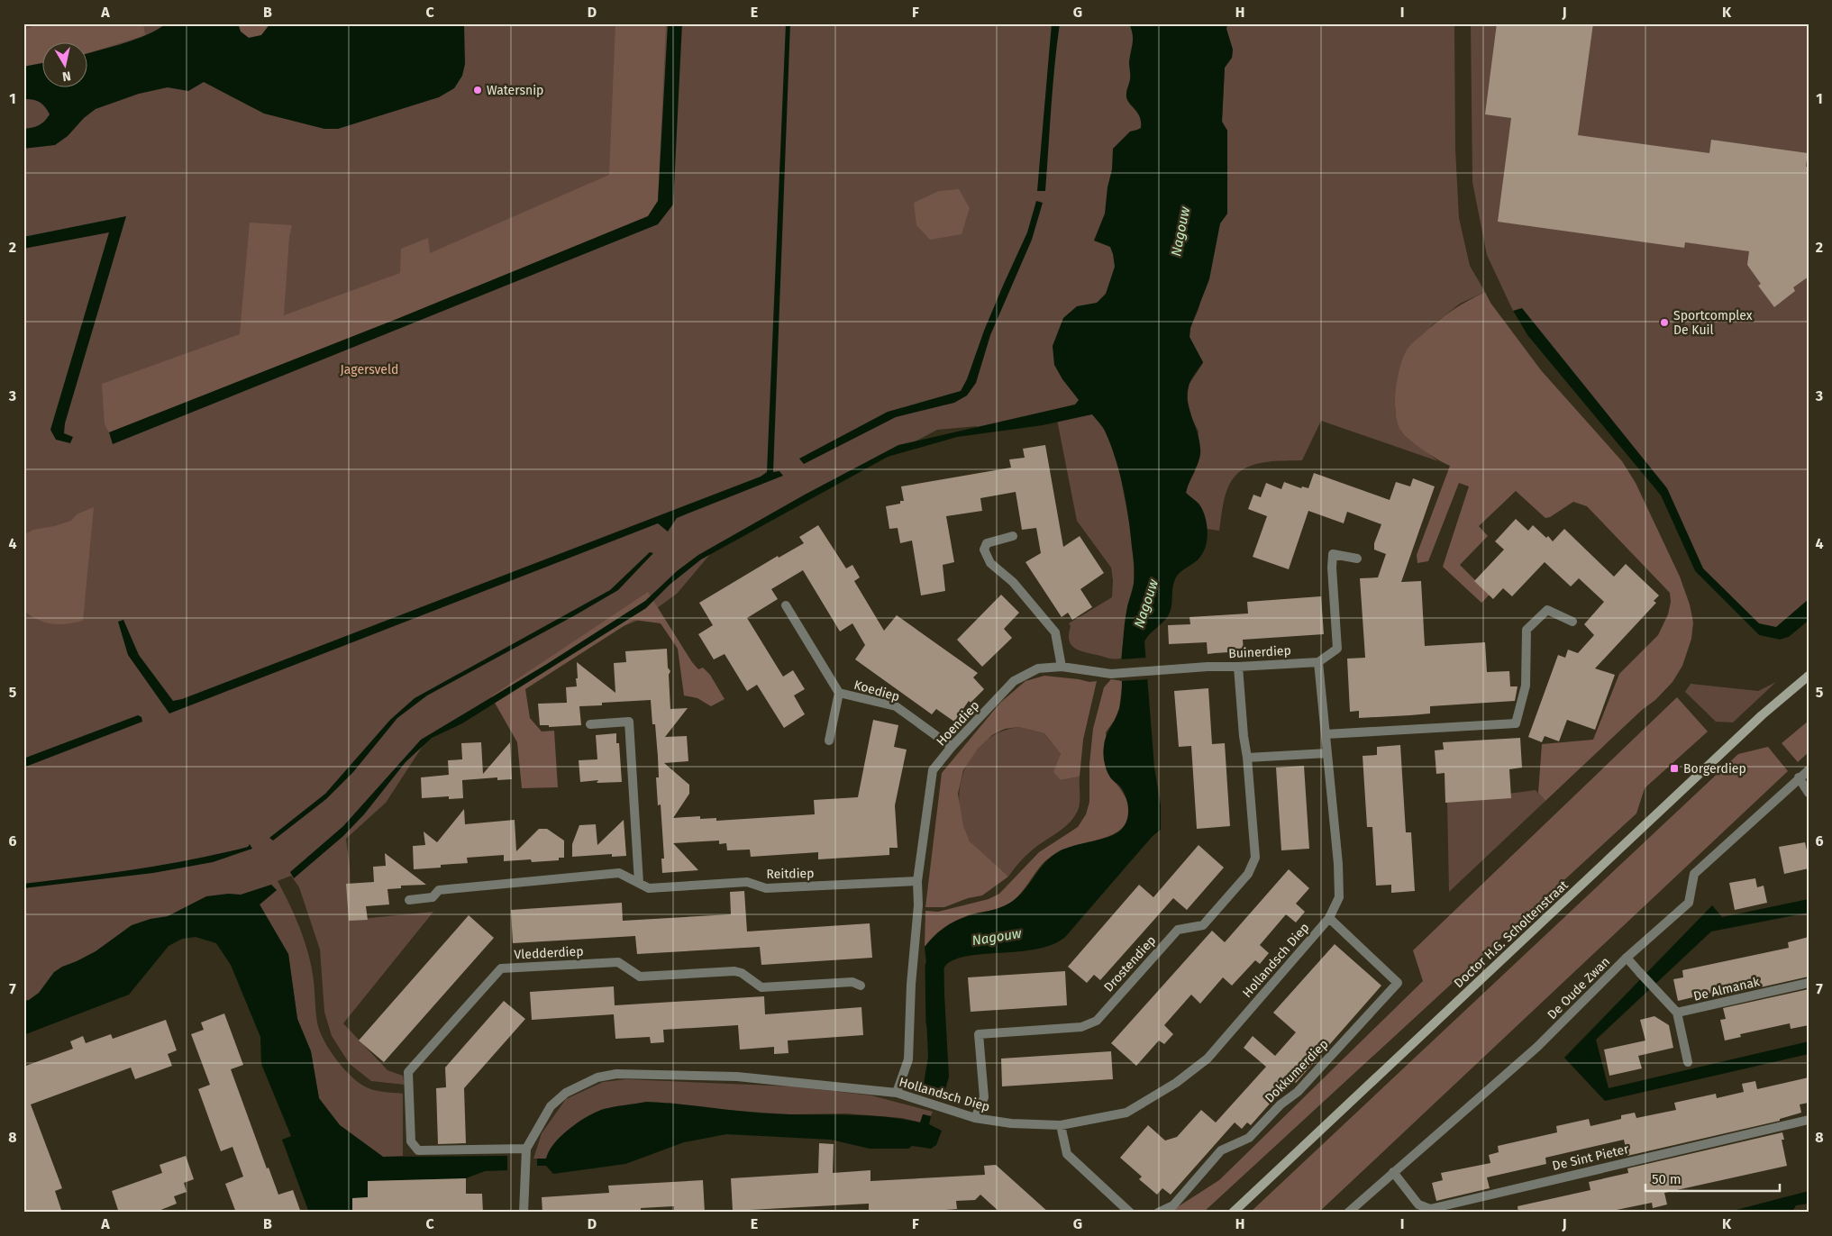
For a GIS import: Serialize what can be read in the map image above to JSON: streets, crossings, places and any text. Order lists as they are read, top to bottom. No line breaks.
{"streets":{"main road":["Doctor H.G. Scholtenstraat"],"street":["Buinerdiep","Koediep","Hoendiep","Reitdiep","Vledderdiep","Hollandsch Diep","Drostendiep","De Oude Zwan","De Almanak","Dokkumerdiep","De Sint Pieter"]},"crossings":[["Buinerdiep","Hoendiep"],["Buinerdiep","Hollandsch Diep"],["Buinerdiep","Drostendiep"],["Koediep","Hoendiep"],["Hoendiep","Reitdiep"],["Hoendiep","Hollandsch Diep"],["Vledderdiep","Hollandsch Diep"],["Hollandsch Diep","Drostendiep"],["Hollandsch Diep","Dokkumerdiep"],["De Oude Zwan","De Sint Pieter"]],"water":["Nagouw"],"parks":["Jagersveld"],"places":{"other":["Watersnip","Sportcomplex De Kuil"],"transit":["Borgerdiep"]},"scale_bar":"50 m","north":"bottom","grid":{"columns":["A","B","C","D","E","F","G","H","I","J","K"],"rows":["1","2","3","4","5","6","7","8"]}}
